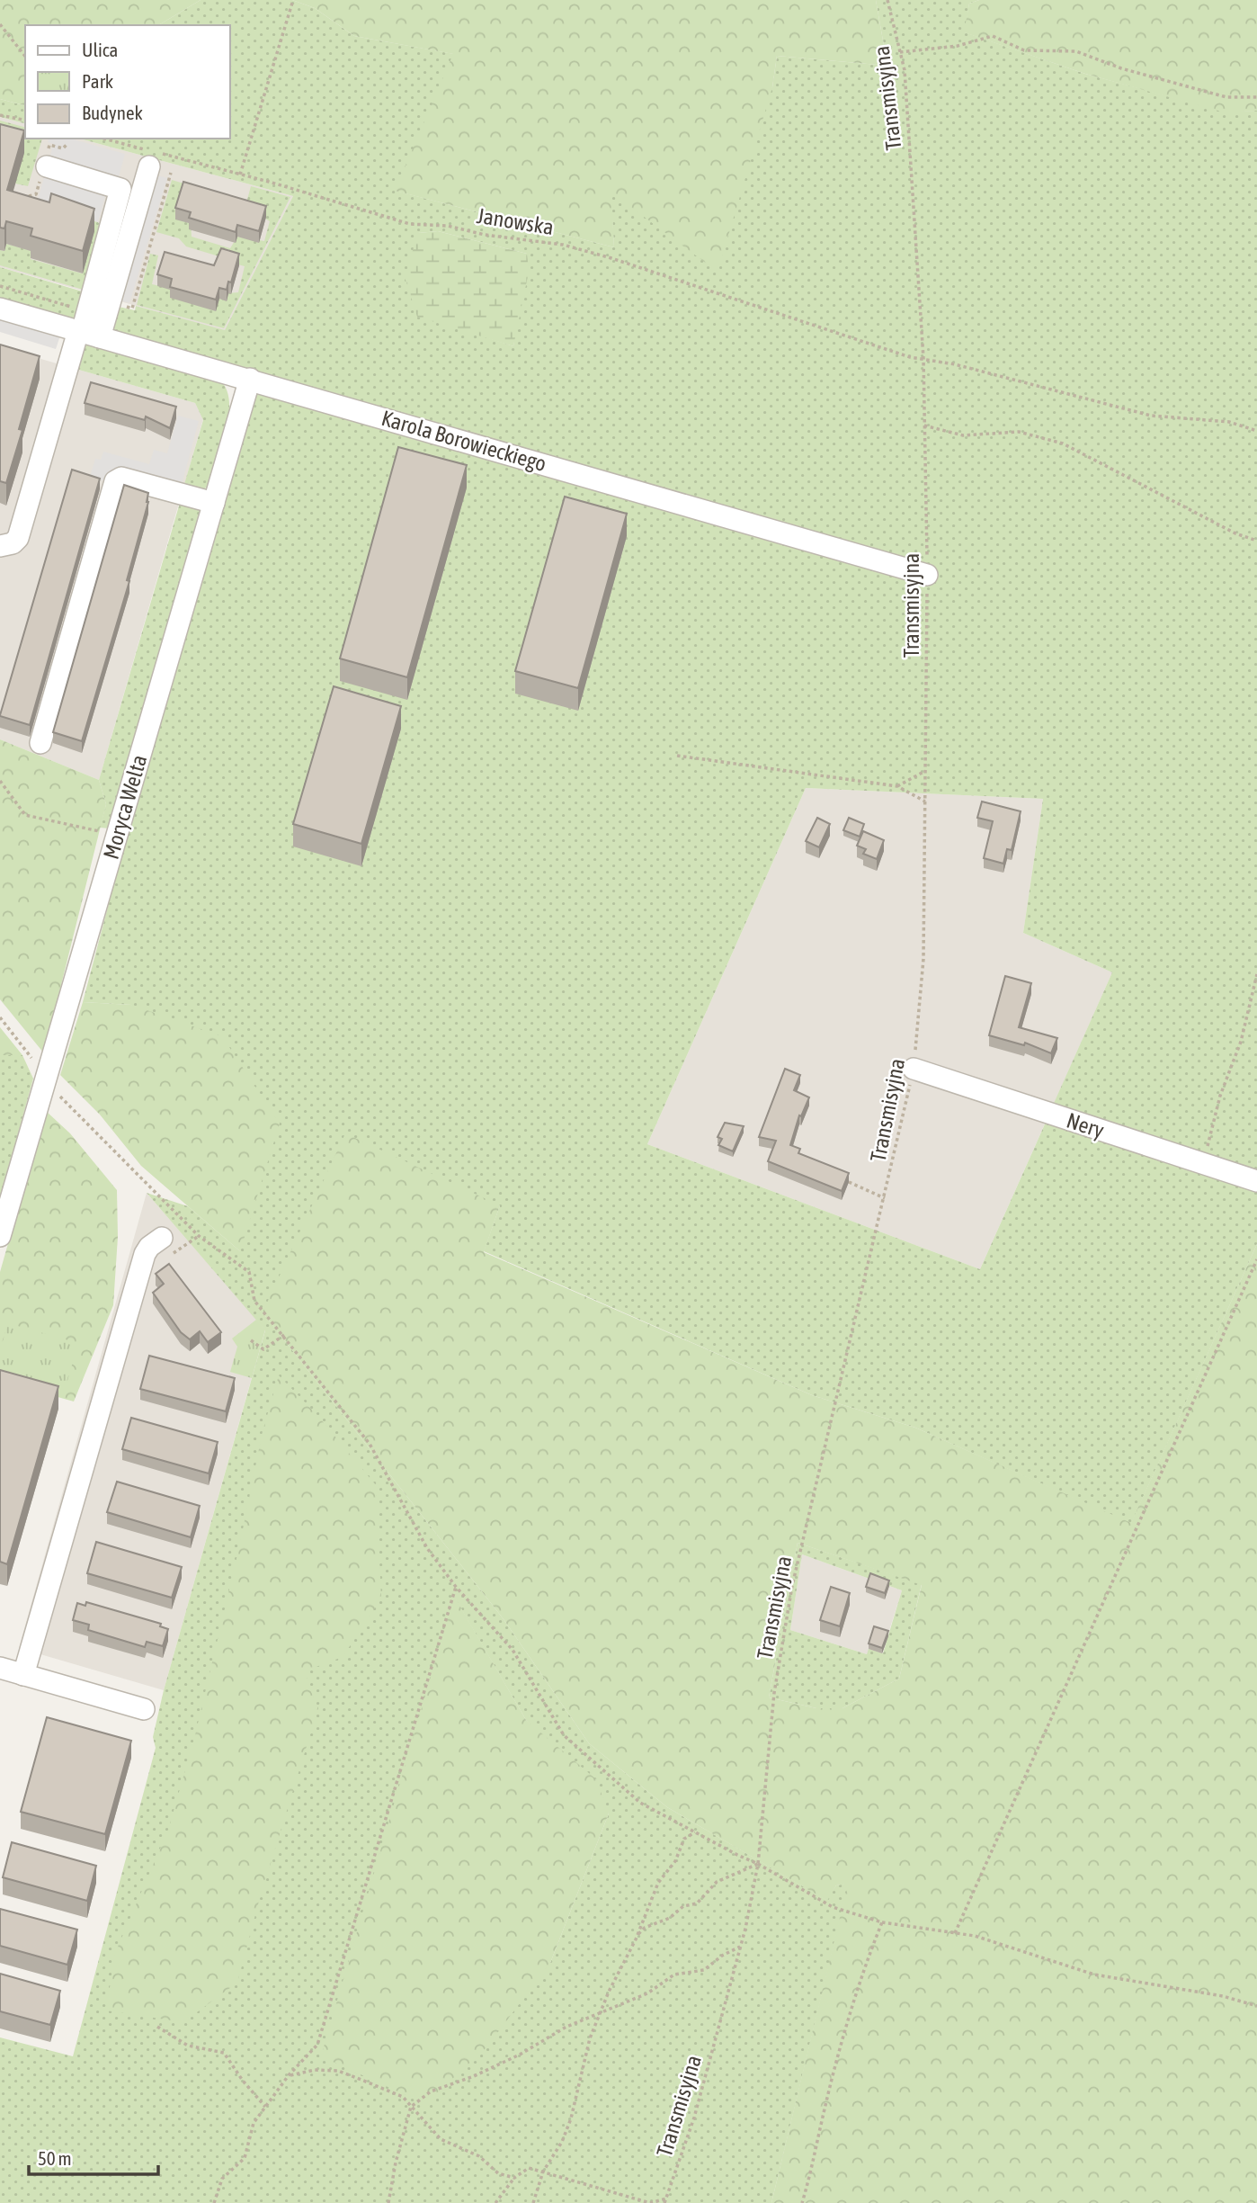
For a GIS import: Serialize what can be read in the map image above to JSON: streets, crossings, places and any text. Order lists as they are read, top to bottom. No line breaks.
{"streets":{"street":["Karola Borowieckiego","Moryca Welta","Nery"],"path":["Transmisyjna","Janowska"]},"crossings":[["Transmisyjna","Janowska"],["Transmisyjna","Karola Borowieckiego"],["Transmisyjna","Nery"],["Karola Borowieckiego","Moryca Welta"]],"legend":["Ulica","Park","Budynek"],"scale_bar":"50 m"}
